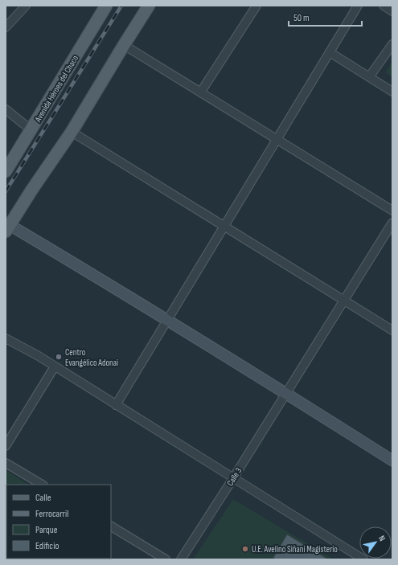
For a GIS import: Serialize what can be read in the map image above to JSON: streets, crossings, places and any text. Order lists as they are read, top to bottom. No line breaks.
{"streets":{"main road":["Avenida Héroes del Chaco"],"street":["Calle 3"]},"places":["Centro Evangélico Adonai","U.E. Avelino Siñani Magisterio"],"legend":["Calle","Ferrocarril","Parque","Edificio"],"scale_bar":"50 m","north":"top right"}
